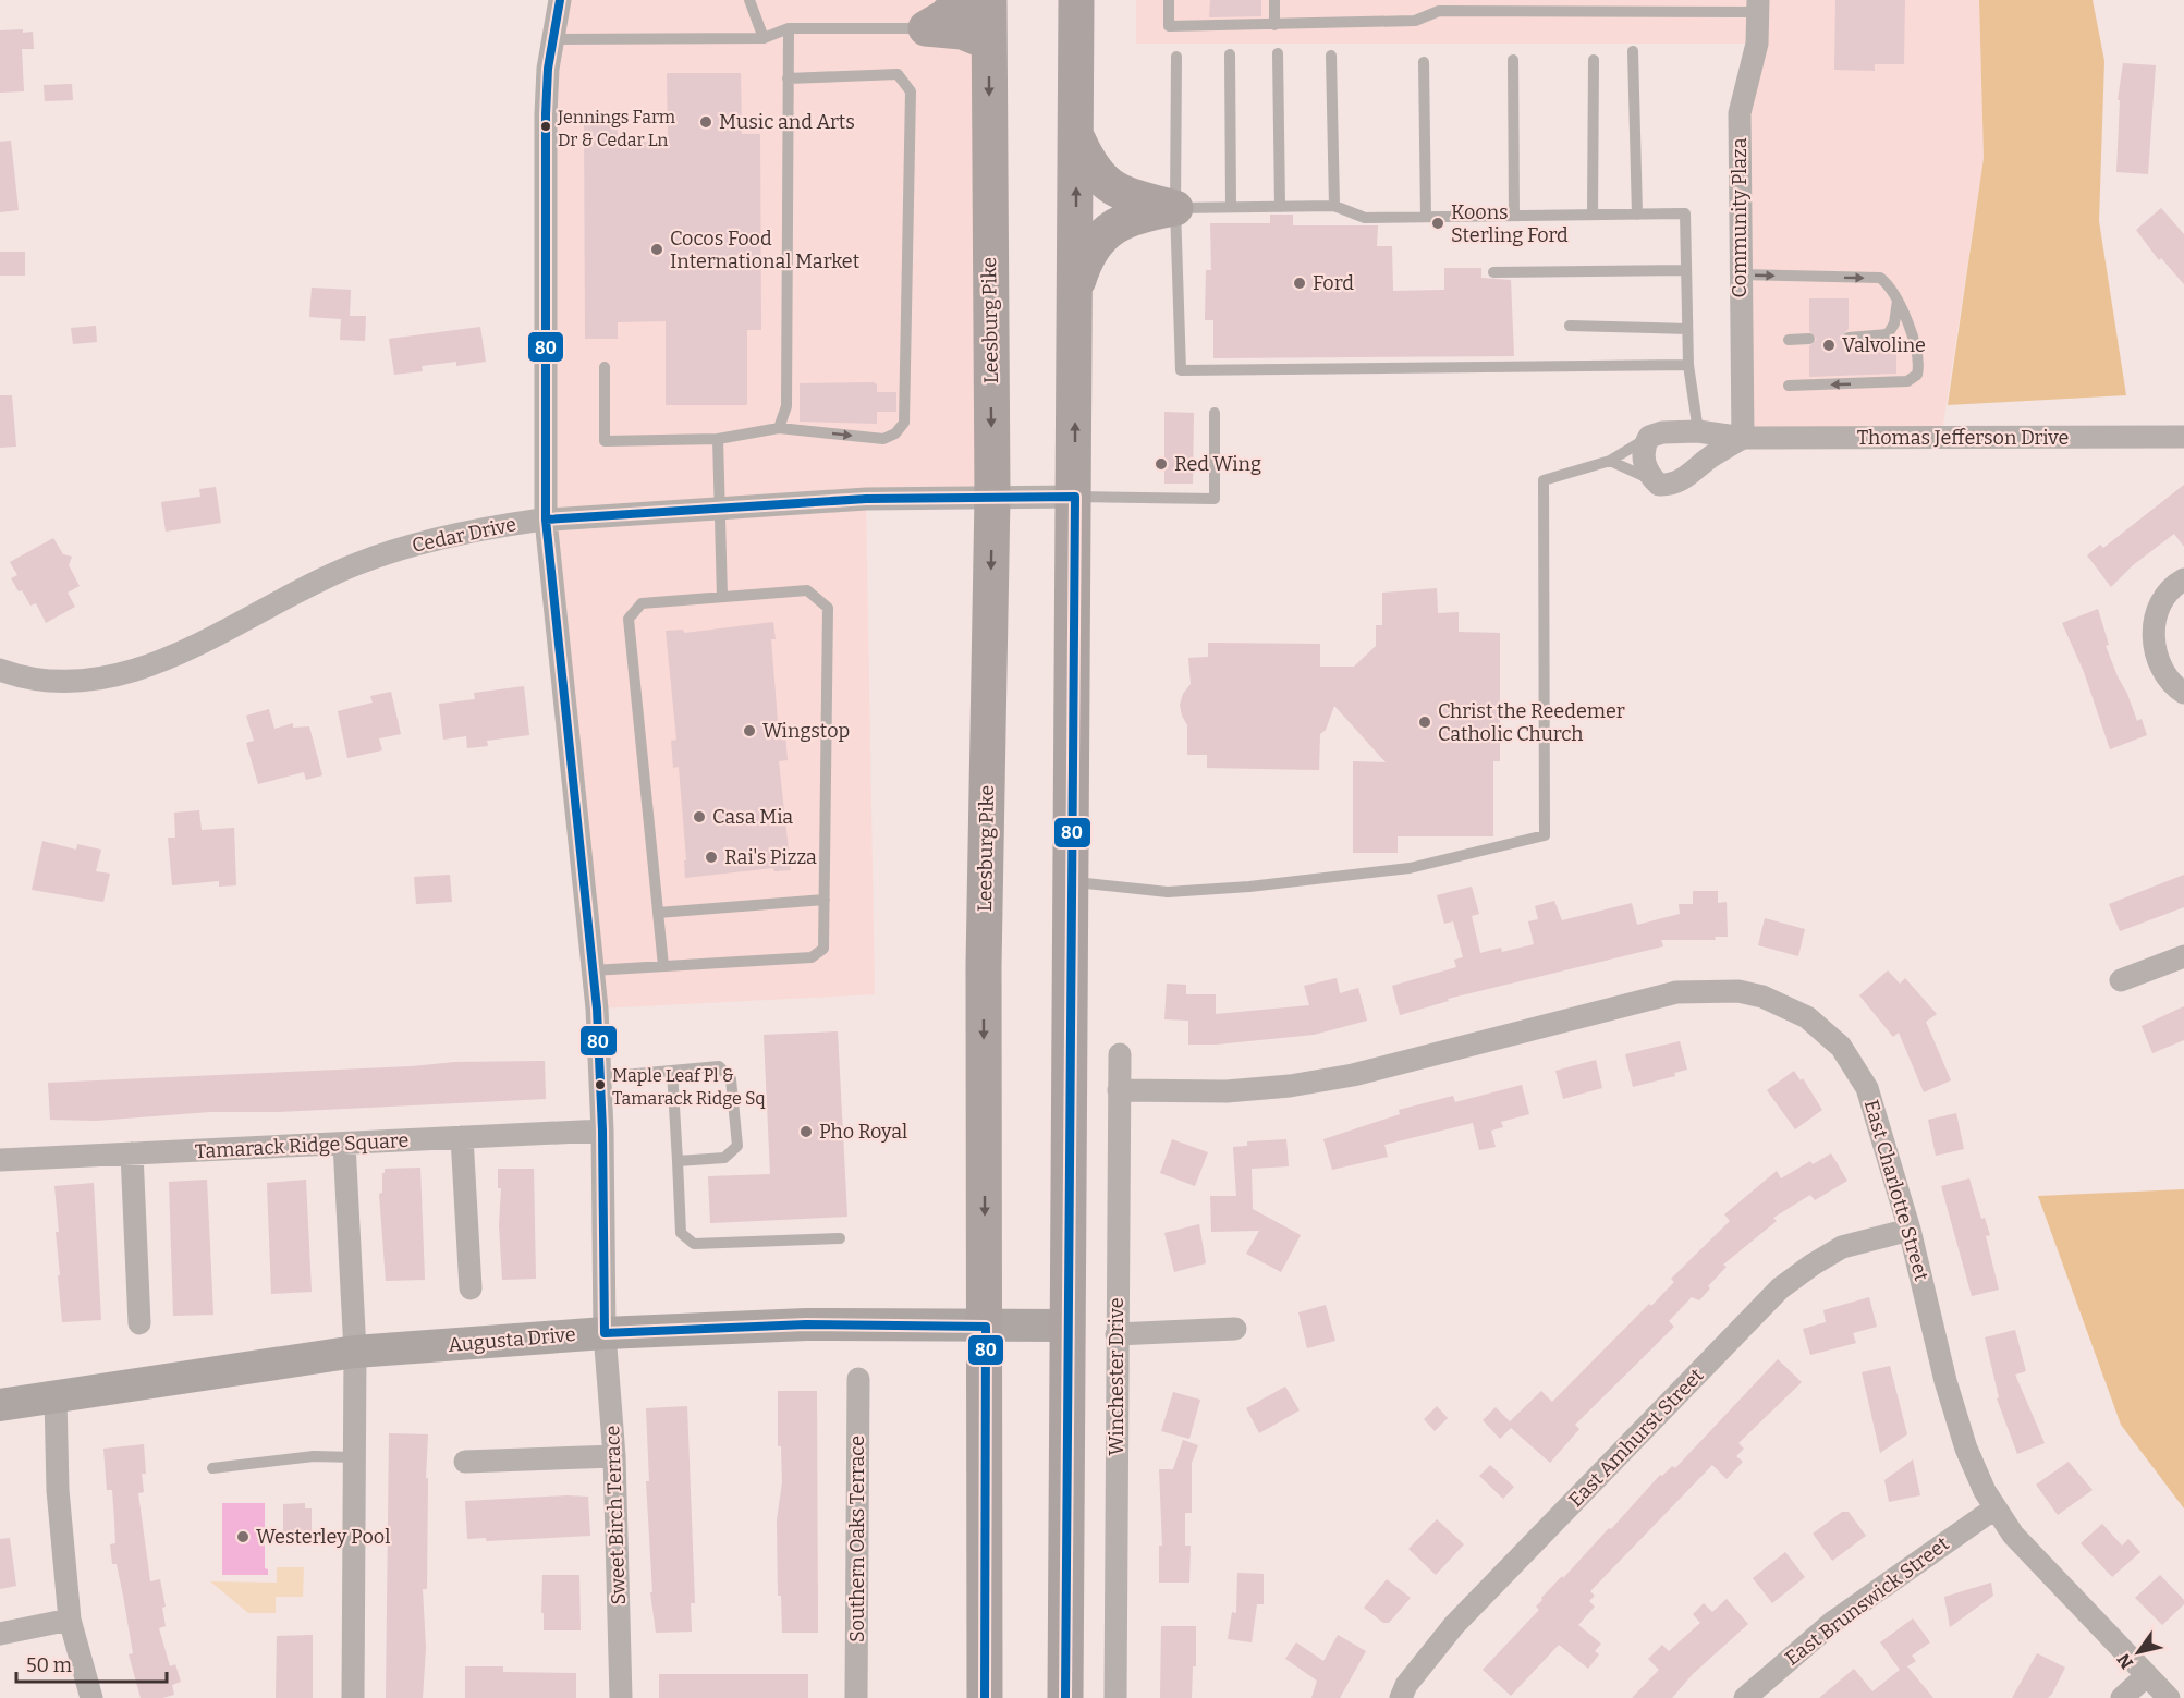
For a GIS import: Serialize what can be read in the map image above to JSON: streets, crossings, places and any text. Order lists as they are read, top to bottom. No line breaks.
{"streets":{"highway":["Leesburg Pike"],"street":["Community Plaza","Thomas Jefferson Drive","Cedar Drive","Tamarack Ridge Square","East Charlotte Street","Augusta Drive","Winchester Drive","East Amhurst Street","Sweet Birch Terrace","Southern Oaks Terrace","East Brunswick Street"]},"crossings":[["Community Plaza","Thomas Jefferson Drive"],["Leesburg Pike","Cedar Drive"],["Leesburg Pike","Augusta Drive"],["Cedar Drive","Sweet Birch Terrace"],["Tamarack Ridge Square","Sweet Birch Terrace"],["East Charlotte Street","Winchester Drive"],["East Charlotte Street","East Amhurst Street"],["East Charlotte Street","East Brunswick Street"],["Augusta Drive","Sweet Birch Terrace"]],"places":["Music and Arts","Jennings Farm Dr & Cedar Ln","Koons Sterling Ford","Cocos Food International Market","Ford","Valvoline","Red Wing","Christ the Reedemer Catholic Church","Wingstop","Casa Mia","Rai's Pizza","Maple Leaf Pl & Tamarack Ridge Sq","Pho Royal","Westerley Pool"],"lines":["transit line 80"],"scale_bar":"50 m","north":"bottom left"}
